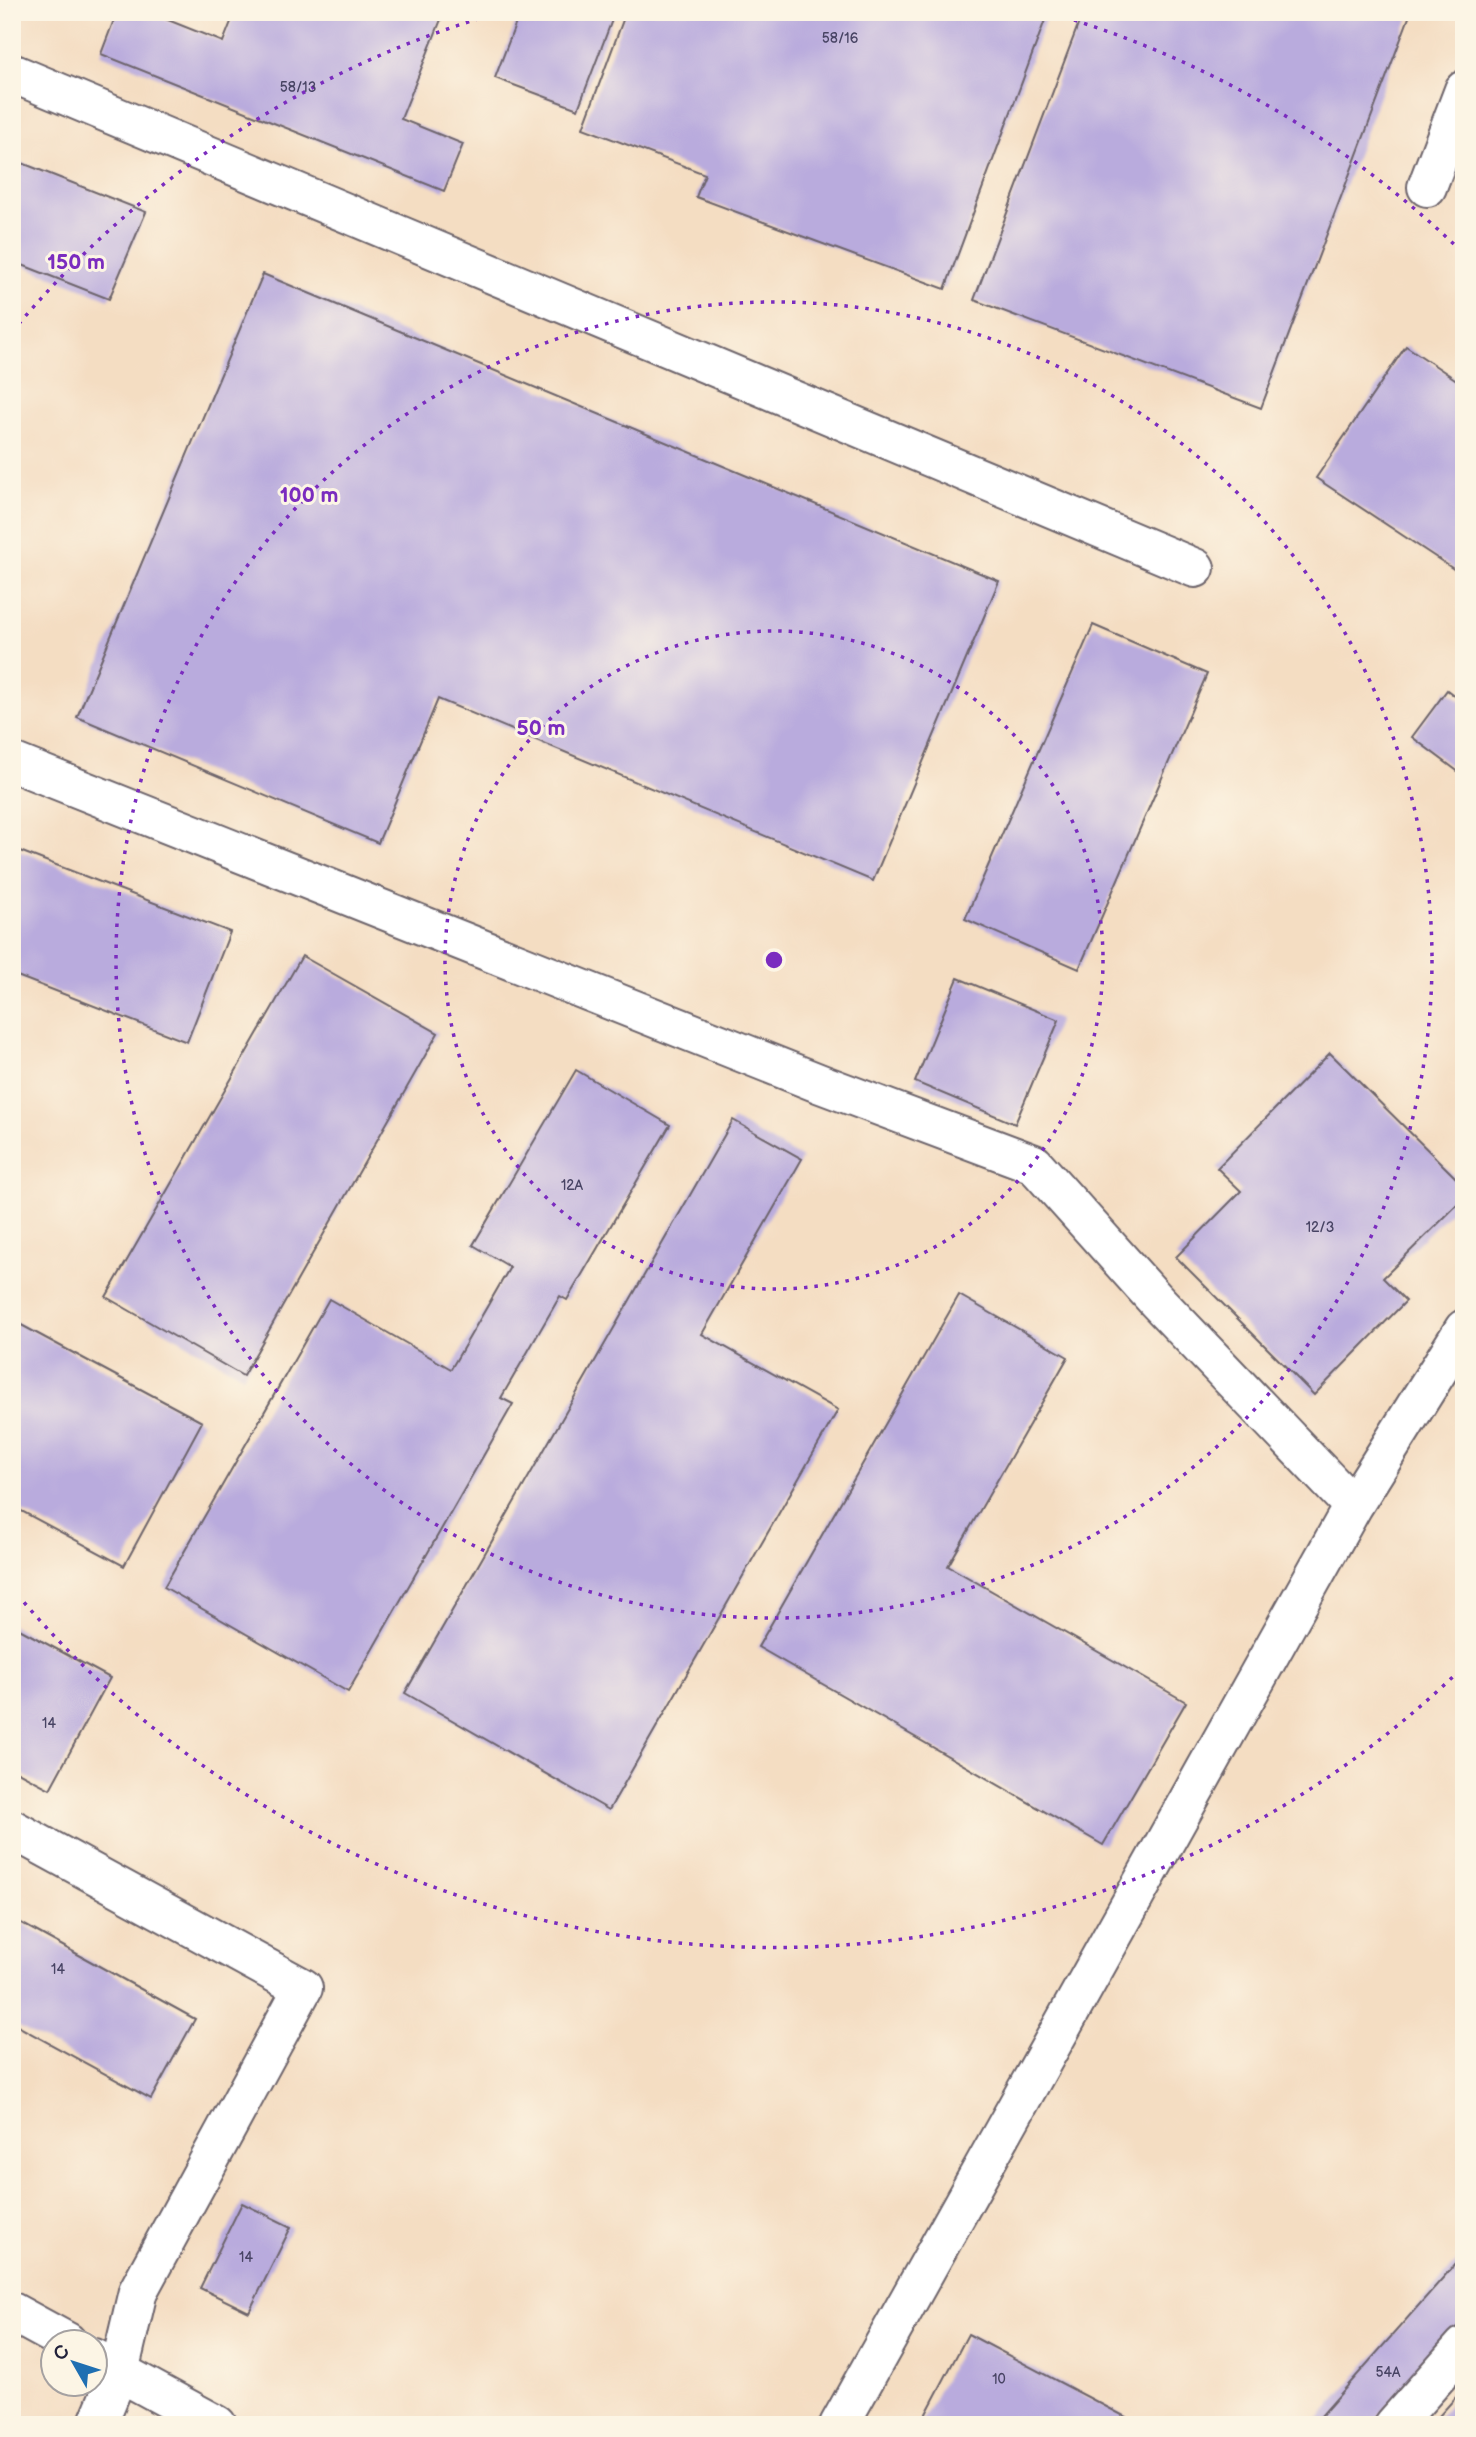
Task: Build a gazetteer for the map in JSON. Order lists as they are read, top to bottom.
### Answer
{
  "house_numbers": [
    "58/16",
    "58/13",
    "12А",
    "12/3",
    "14",
    "14",
    "14",
    "54А",
    "10"
  ],
  "north": "top left",
  "rings": ["150 m", "100 m", "50 m"]
}
